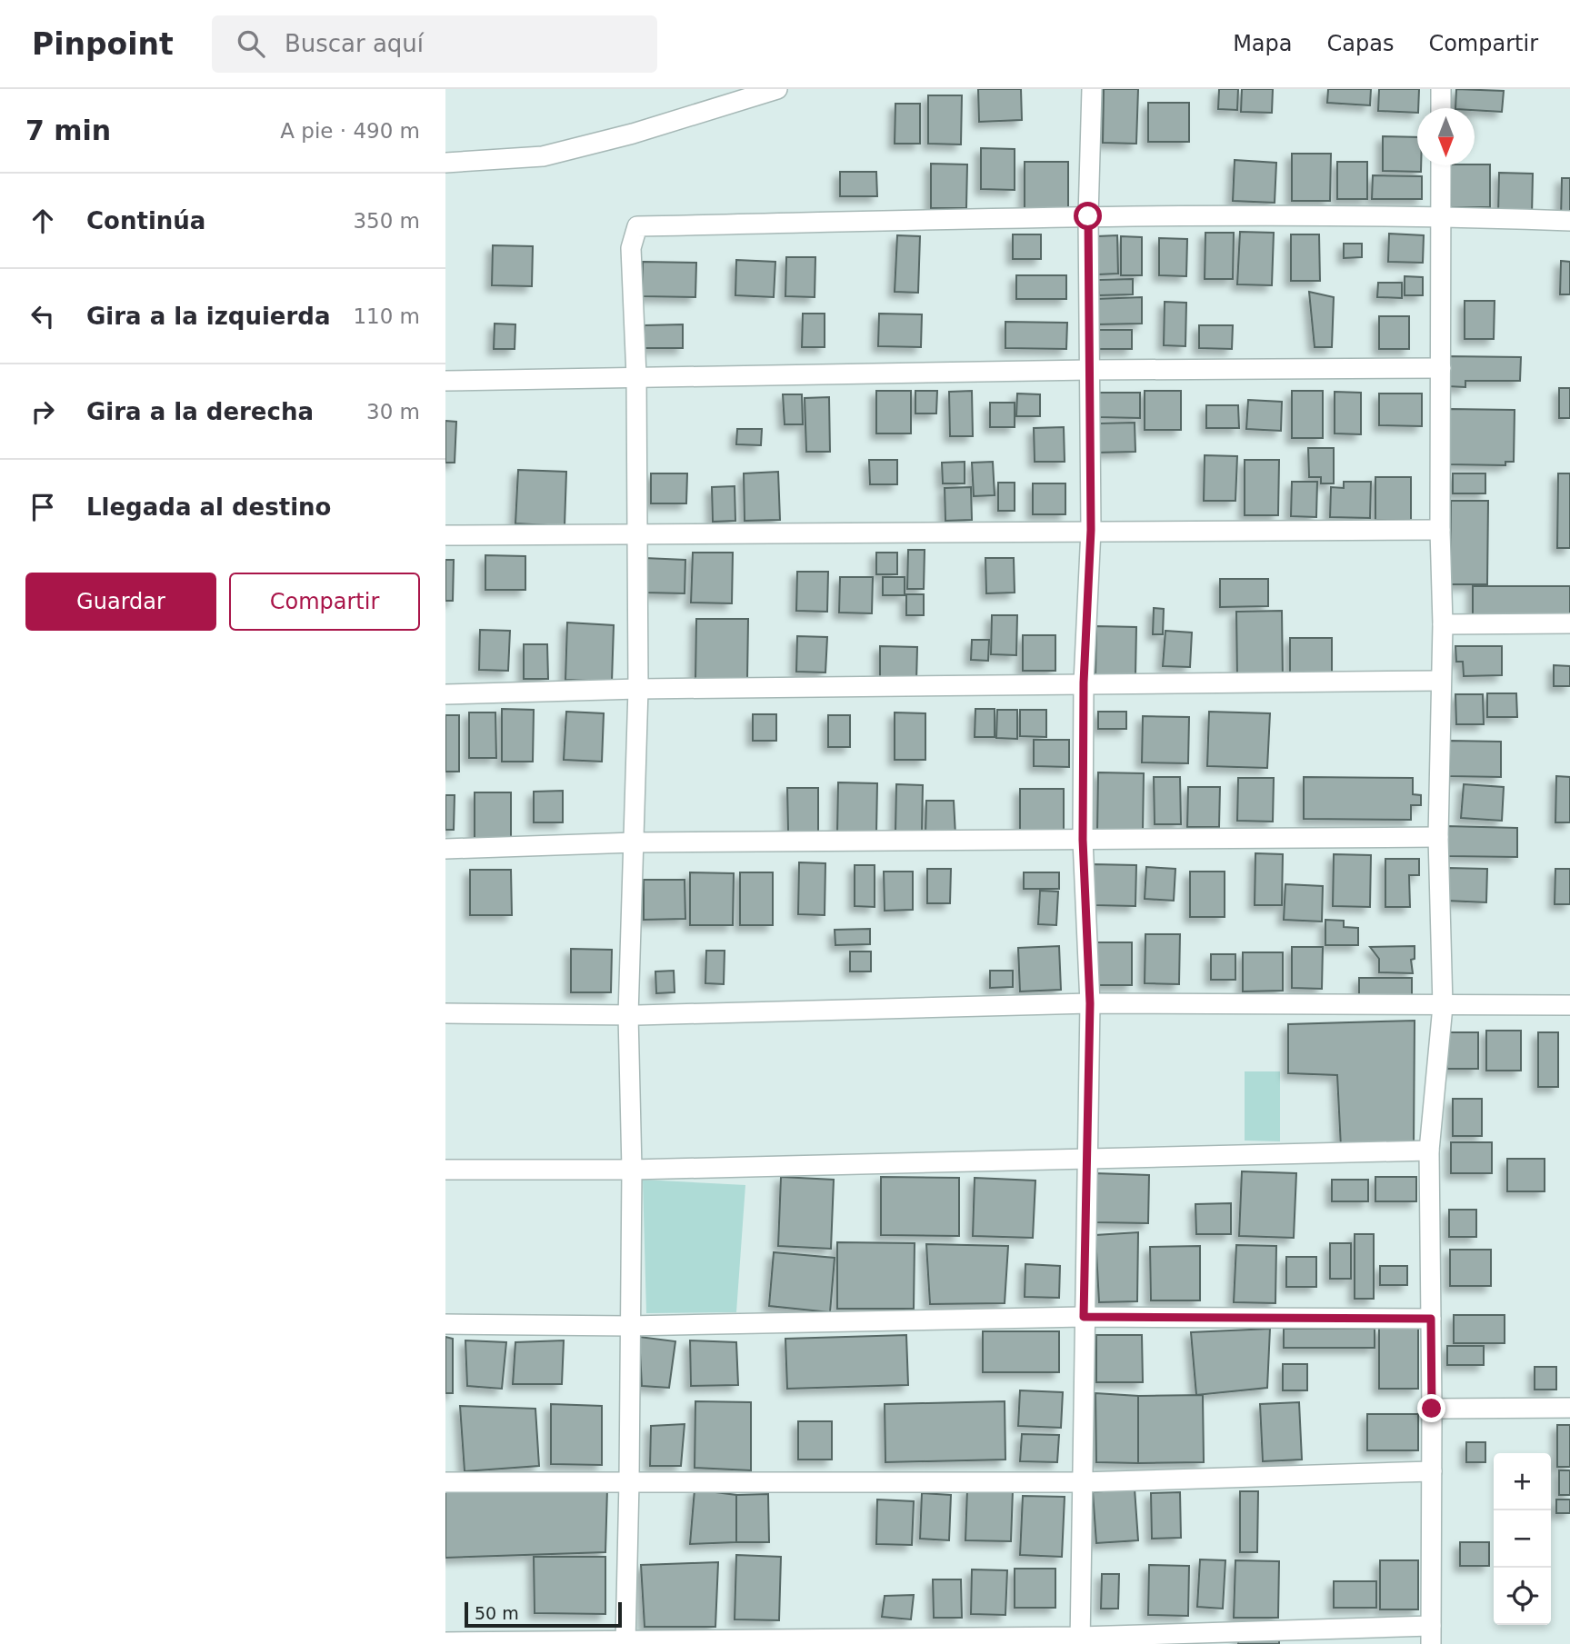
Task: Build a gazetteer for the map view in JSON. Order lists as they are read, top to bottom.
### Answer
{
  "scale_bar": "50 m",
  "north": "bottom",
  "page": {
    "header": "Pinpoint",
    "search": "Buscar aquí",
    "nav": ["Mapa", "Capas", "Compartir"],
    "heading": ["7 min", "A pie · 490 m"],
    "list": [
      ["Continúa", "350 m"],
      ["Gira a la izquierda", "110 m"],
      ["Gira a la derecha", "30 m"],
      "Llegada al destino"
    ],
    "buttons": ["Guardar", "Compartir"],
    "map_buttons": ["+", "−"],
    "scale": "50 m"
  }
}
